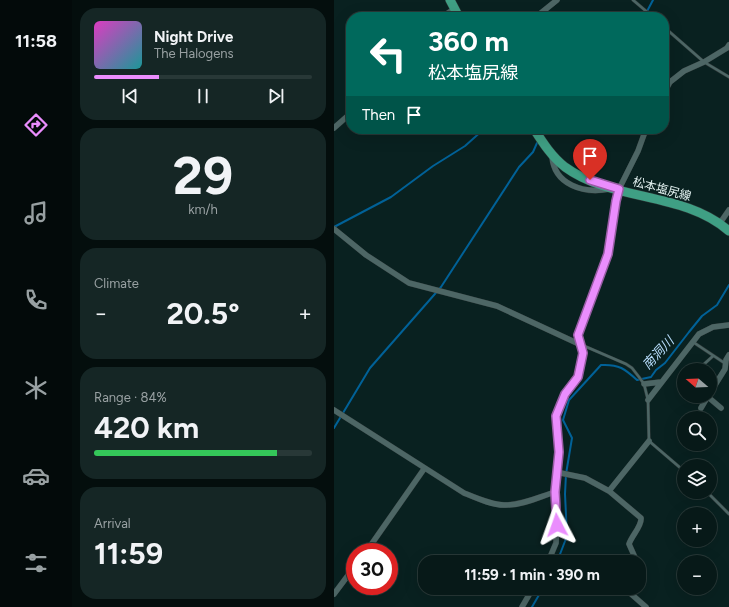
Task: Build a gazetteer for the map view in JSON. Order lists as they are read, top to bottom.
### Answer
{
  "streets": {
    "main road": ["松本塩尻線"]
  },
  "water": ["南洞川"],
  "north": "left",
  "page": {
    "tabs": "11:58",
    "turn": ["360 m", "松本塩尻線"],
    "song": ["Night Drive", "The Halogens"],
    "then": "Then",
    "tile": [
      ["29", "km/h"],
      "Climate",
      ["Range · 84%", "420 km"],
      ["Arrival", "11:59"]
    ],
    "heat": ["−", "20.5°", "+"],
    "map_buttons": ["+", "−"],
    "limit": "30",
    "trip": "11:59 · 1 min · 390 m"
  }
}
